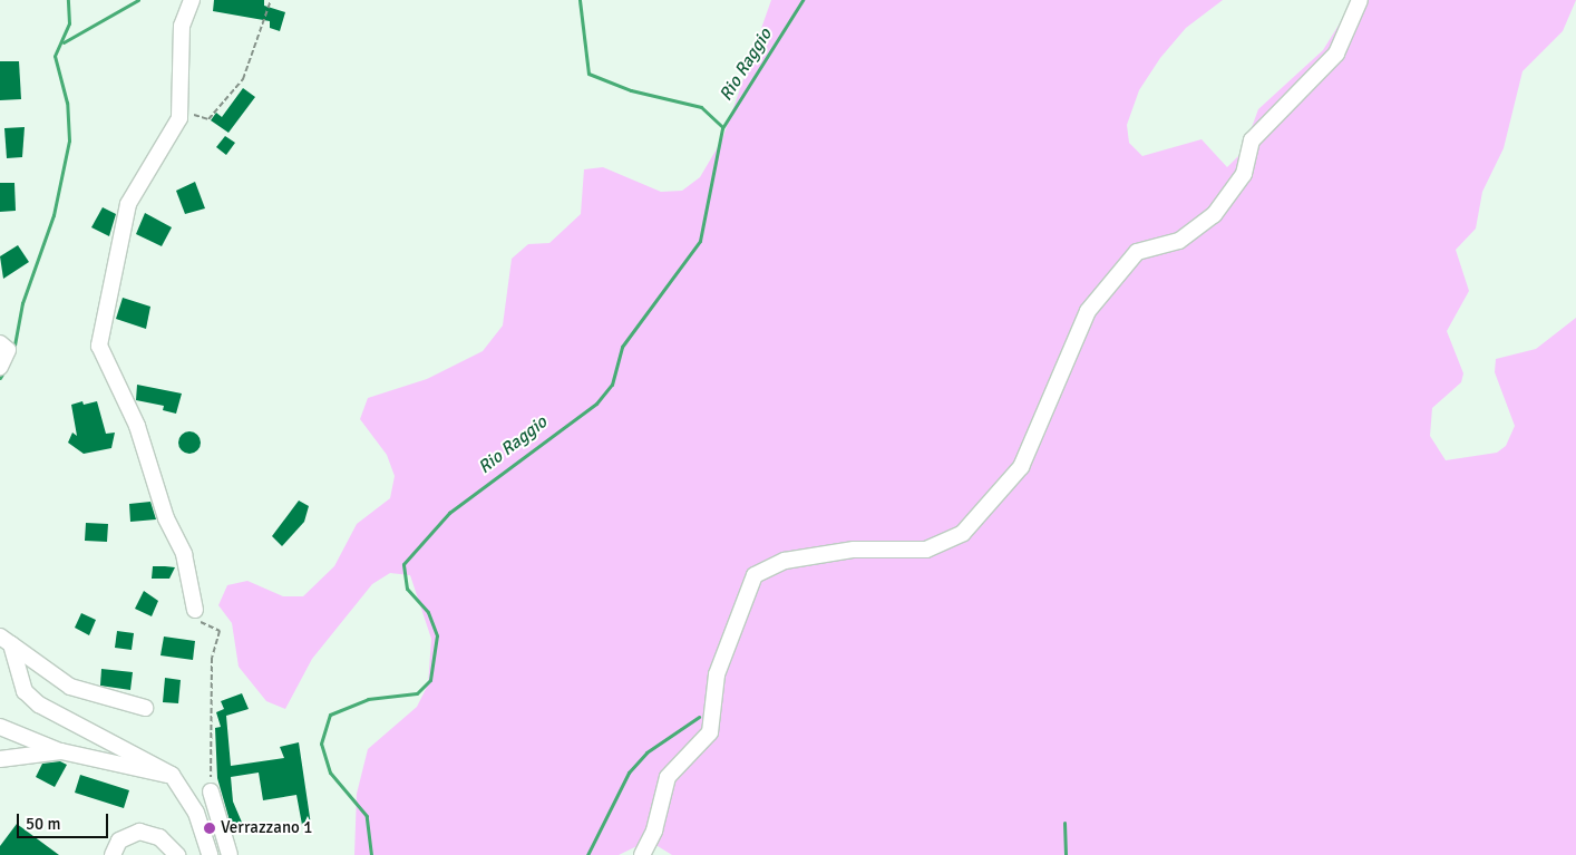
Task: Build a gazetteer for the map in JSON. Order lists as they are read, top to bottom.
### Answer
{
  "water": ["Rio Raggio"],
  "places": ["Verrazzano 1"],
  "scale_bar": "50 m"
}
